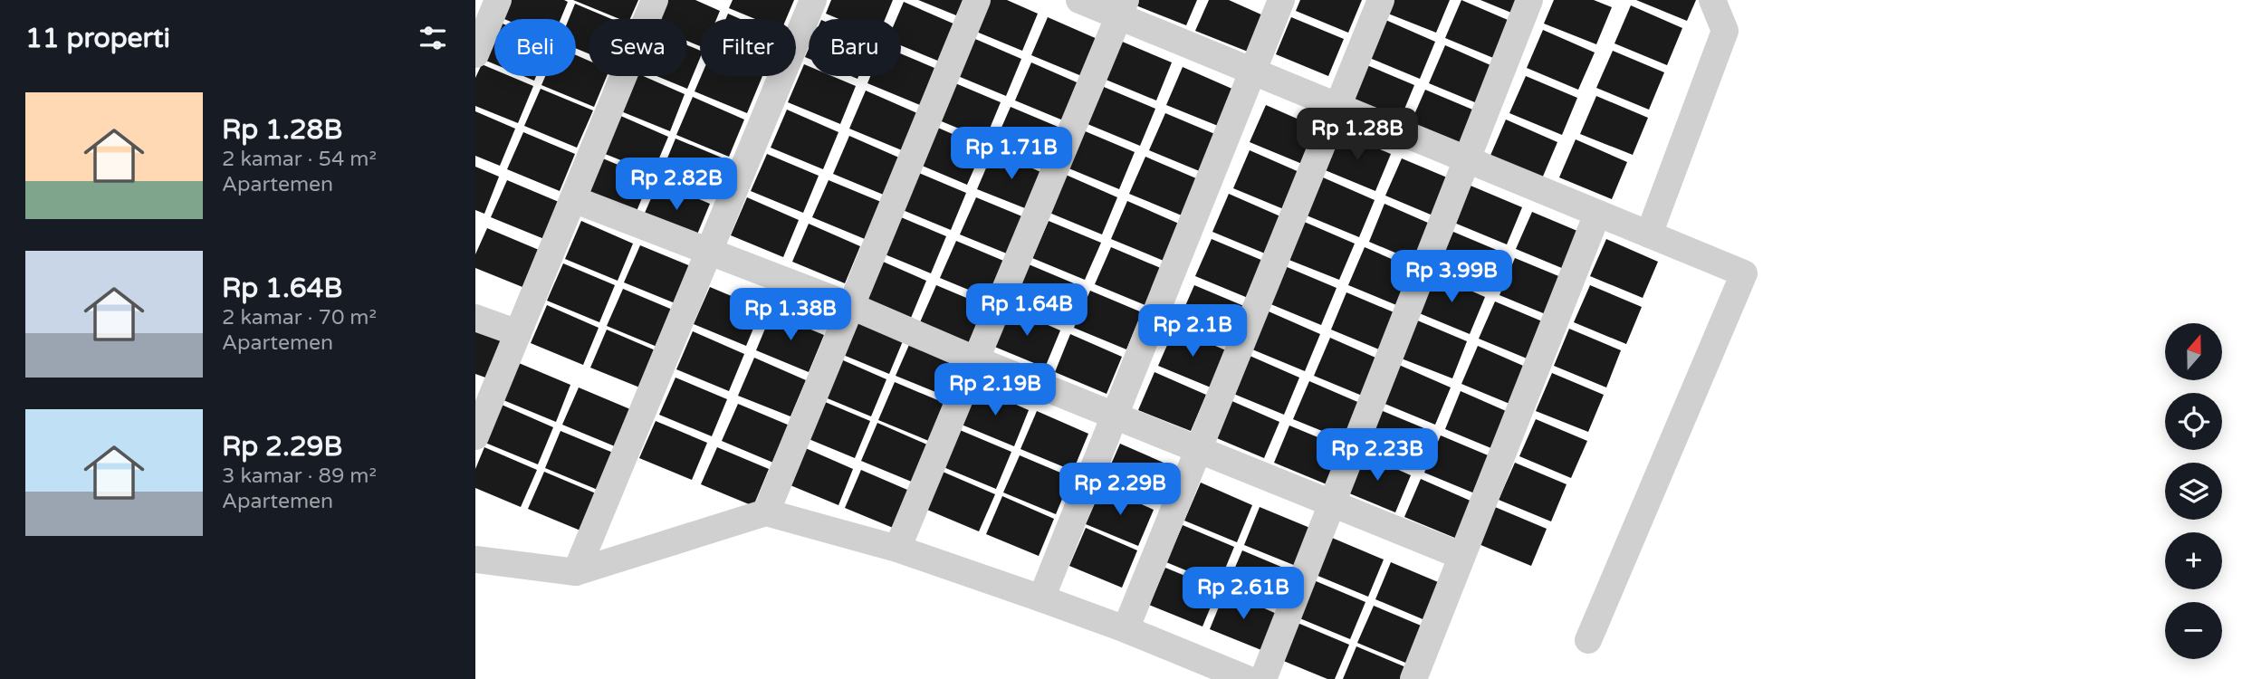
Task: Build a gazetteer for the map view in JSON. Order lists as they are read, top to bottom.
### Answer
{
  "north": "top",
  "page": {
    "heading": "11 properti",
    "chip": [
      "Beli",
      "Sewa",
      "Filter",
      "Baru"
    ],
    "list": [
      {
        "name": "Rp 1.28B",
        "note": "2 kamar · 54 m² · Apartemen"
      },
      {
        "name": "Rp 1.64B",
        "note": "2 kamar · 70 m² · Apartemen"
      },
      {
        "name": "Rp 2.29B",
        "note": "3 kamar · 89 m² · Apartemen"
      }
    ],
    "price": [
      "Rp 1.28B",
      "Rp 1.71B",
      "Rp 2.82B",
      "Rp 3.99B",
      "Rp 1.64B",
      "Rp 1.38B",
      "Rp 2.1B",
      "Rp 2.19B",
      "Rp 2.23B",
      "Rp 2.29B",
      "Rp 2.61B"
    ],
    "map_buttons": ["+", "−"]
  }
}
